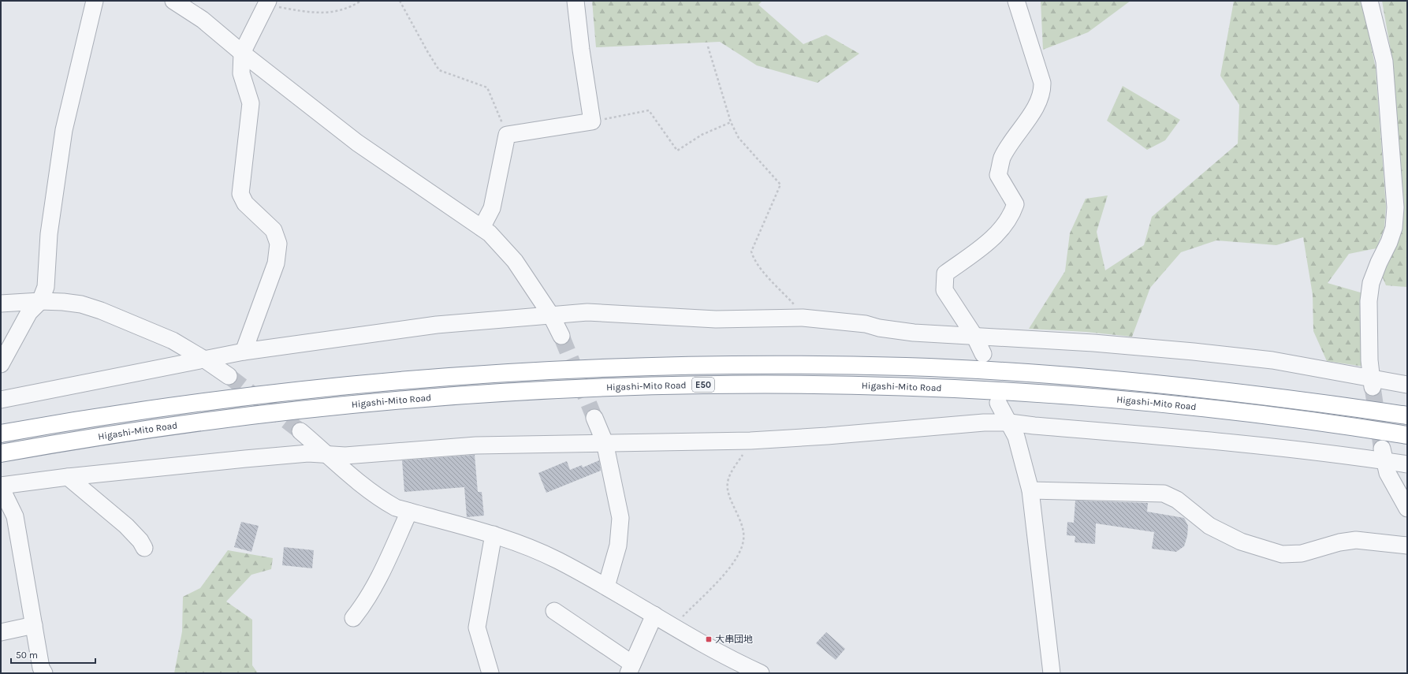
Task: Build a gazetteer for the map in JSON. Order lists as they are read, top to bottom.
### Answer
{
  "streets": {
    "highway": ["E50", "Higashi-Mito Road"]
  },
  "places": {
    "transit": ["大串団地"]
  },
  "scale_bar": "50 m"
}
